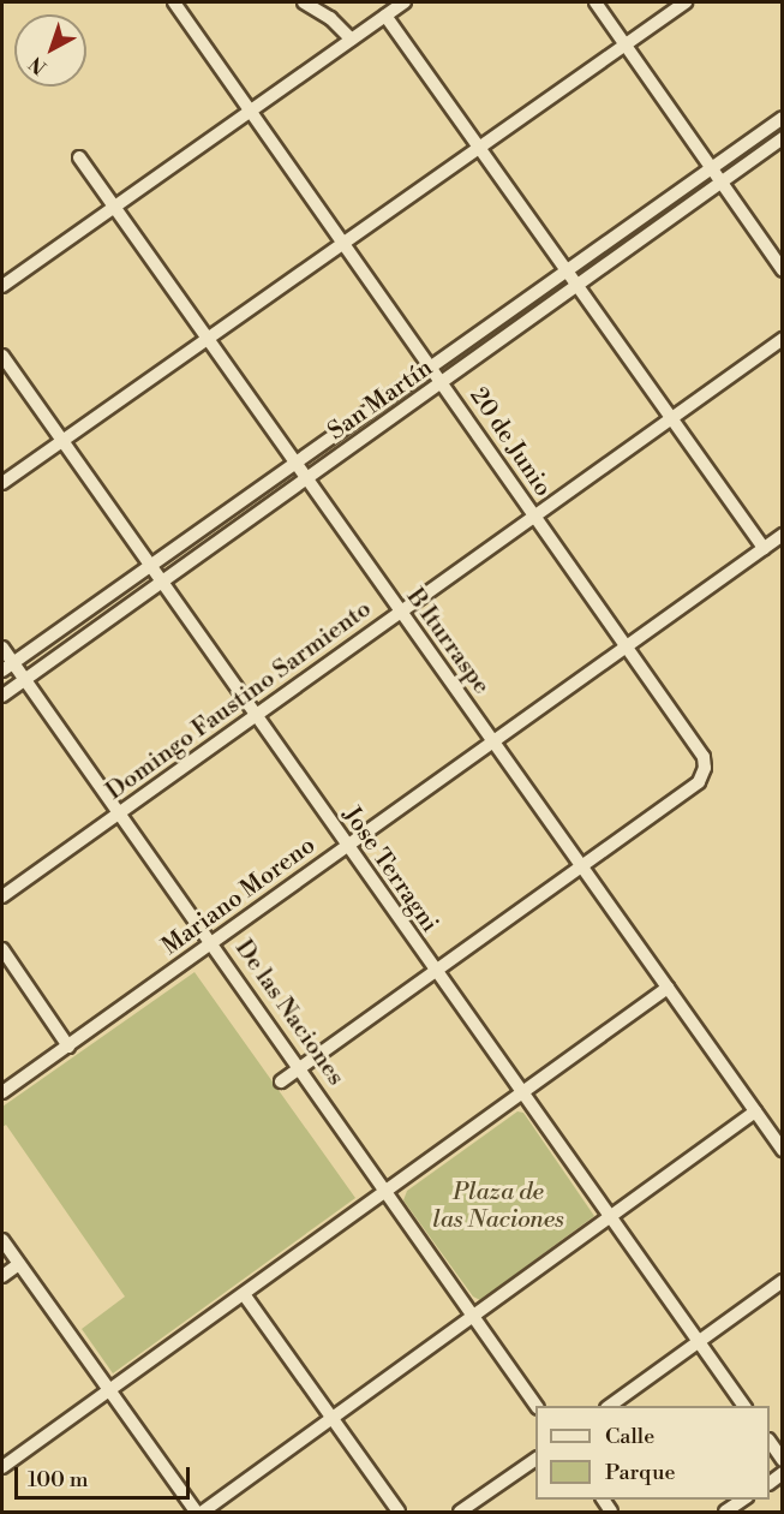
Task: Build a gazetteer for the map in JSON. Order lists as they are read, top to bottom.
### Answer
{
  "streets": {
    "street": [
      "San Martín",
      "20 de Junio",
      "B Iturraspe",
      "Domingo Faustino Sarmiento",
      "Jose Terragni",
      "Mariano Moreno",
      "De las Naciones"
    ]
  },
  "crossings": [
    ["San Martín", "20 de Junio"],
    ["San Martín", "B Iturraspe"],
    ["San Martín", "Jose Terragni"],
    ["San Martín", "De las Naciones"],
    ["20 de Junio", "B Iturraspe"],
    ["20 de Junio", "Domingo Faustino Sarmiento"],
    ["20 de Junio", "Mariano Moreno"],
    ["B Iturraspe", "Domingo Faustino Sarmiento"],
    ["B Iturraspe", "Mariano Moreno"],
    ["Domingo Faustino Sarmiento", "Jose Terragni"],
    ["Domingo Faustino Sarmiento", "De las Naciones"],
    ["Jose Terragni", "Mariano Moreno"],
    ["Mariano Moreno", "De las Naciones"]
  ],
  "parks": ["Plaza de las Naciones"],
  "legend": ["Calle", "Parque"],
  "scale_bar": "100 m",
  "north": "bottom left"
}
